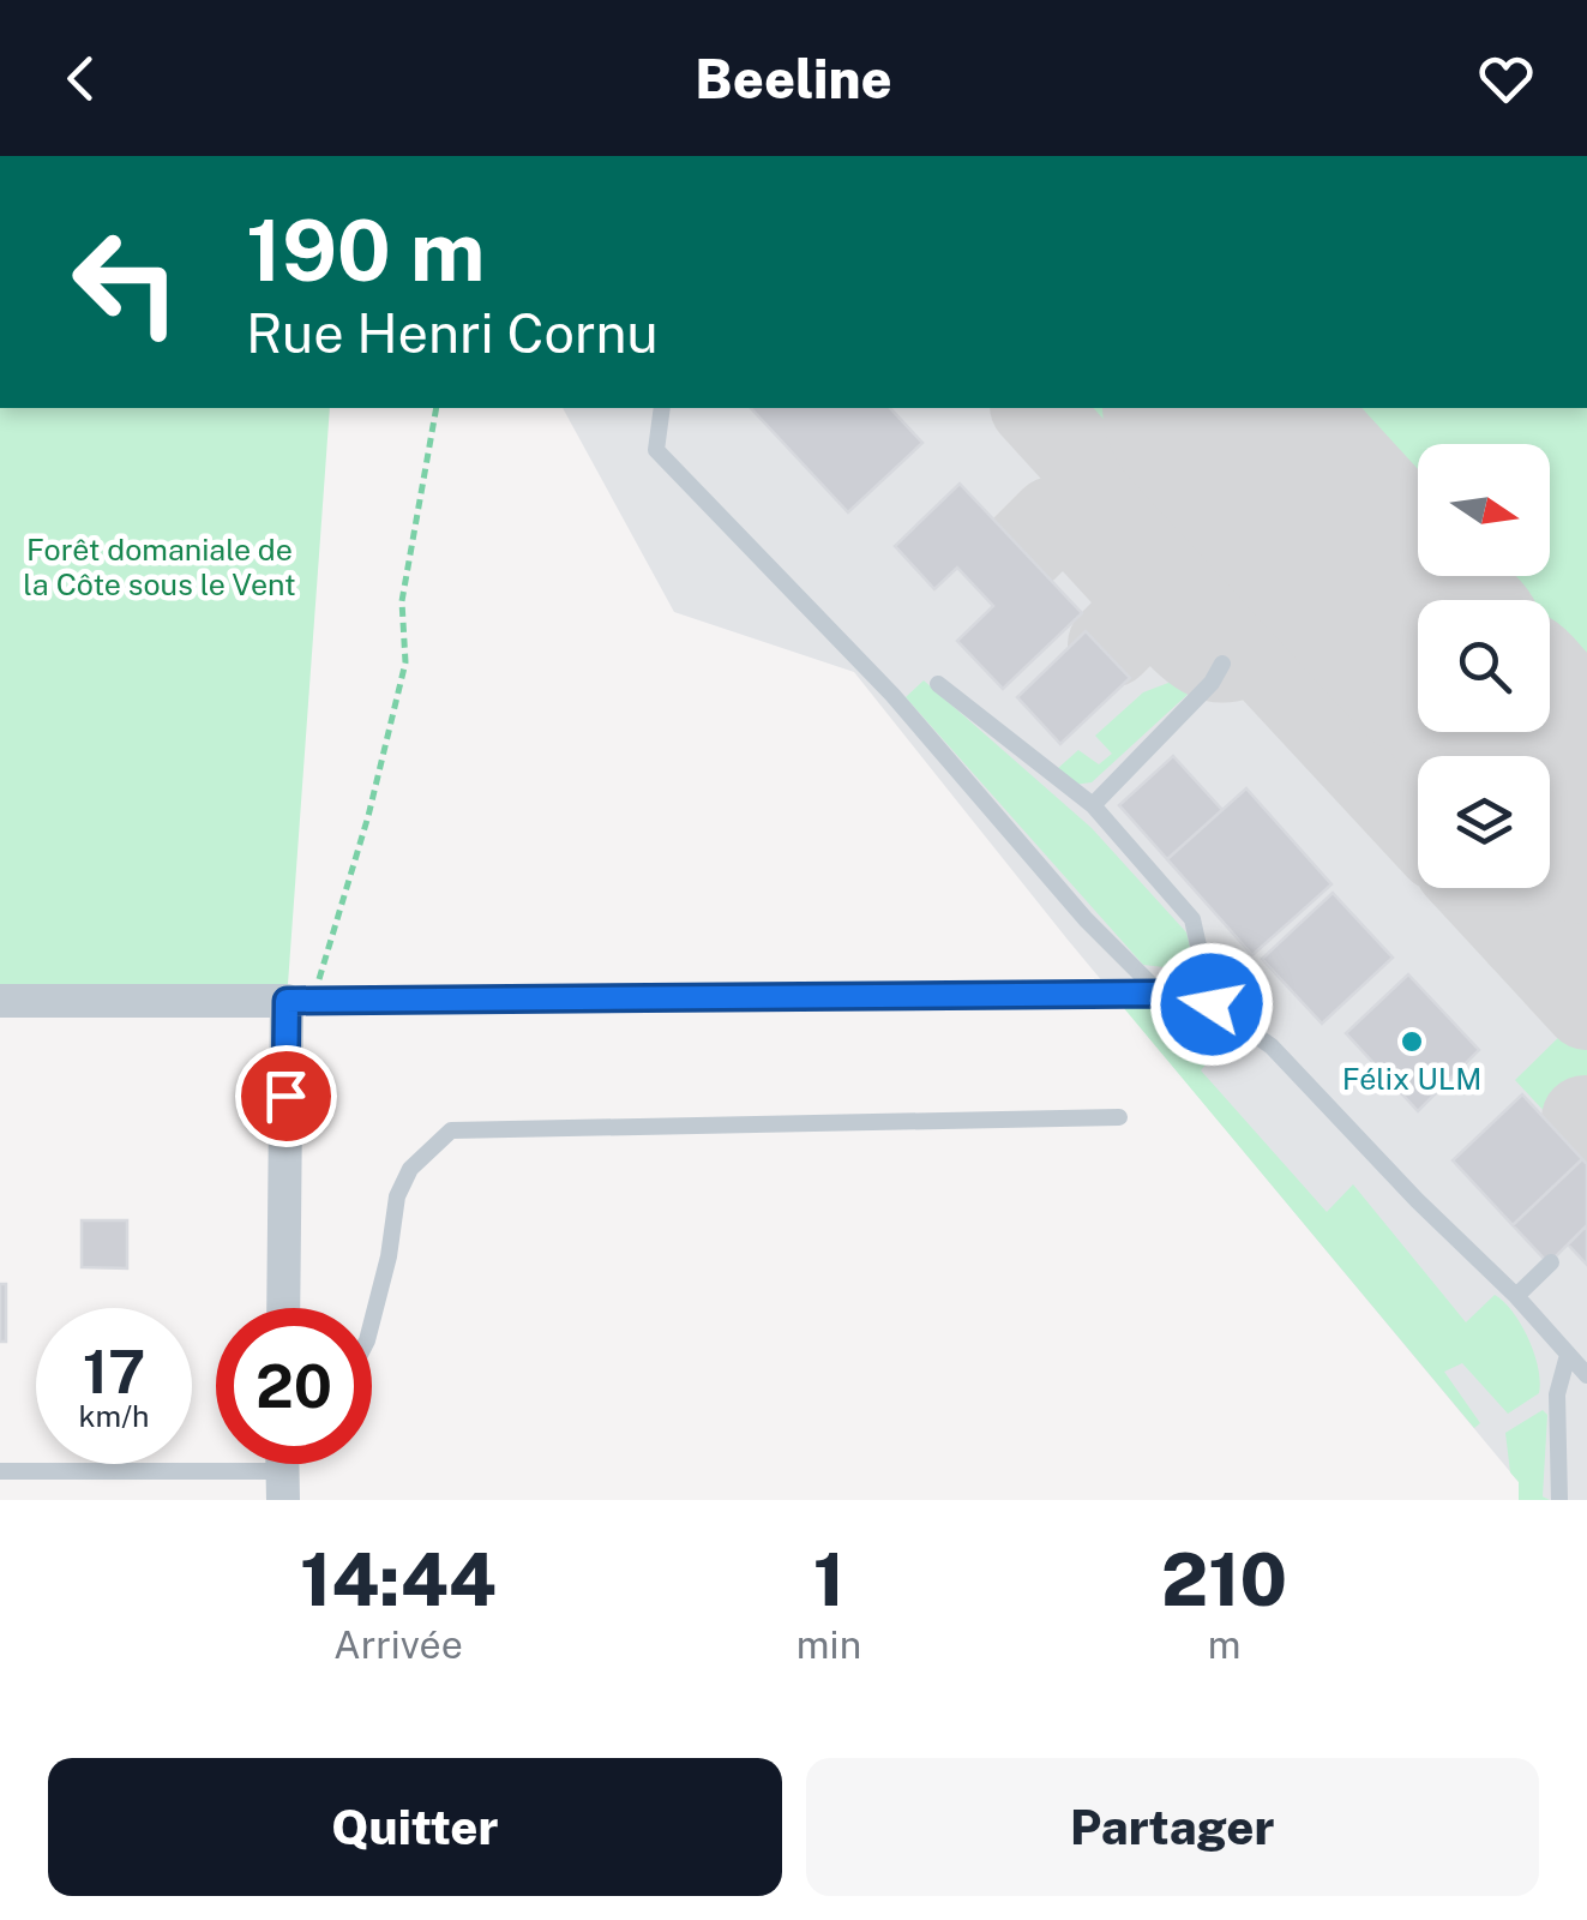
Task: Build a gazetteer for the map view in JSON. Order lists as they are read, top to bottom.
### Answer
{
  "parks": ["Forêt domaniale de la Côte sous le Vent"],
  "places": ["Félix ULM"],
  "north": "right",
  "page": {
    "header": "Beeline",
    "turn": ["190 m", "Rue Henri Cornu"],
    "speed": "17 km/h",
    "limit": "20",
    "eta": [
      "14:44",
      "Arrivée",
      "1",
      "min",
      "210",
      "m"
    ],
    "buttons": ["Quitter", "Partager"]
  }
}
